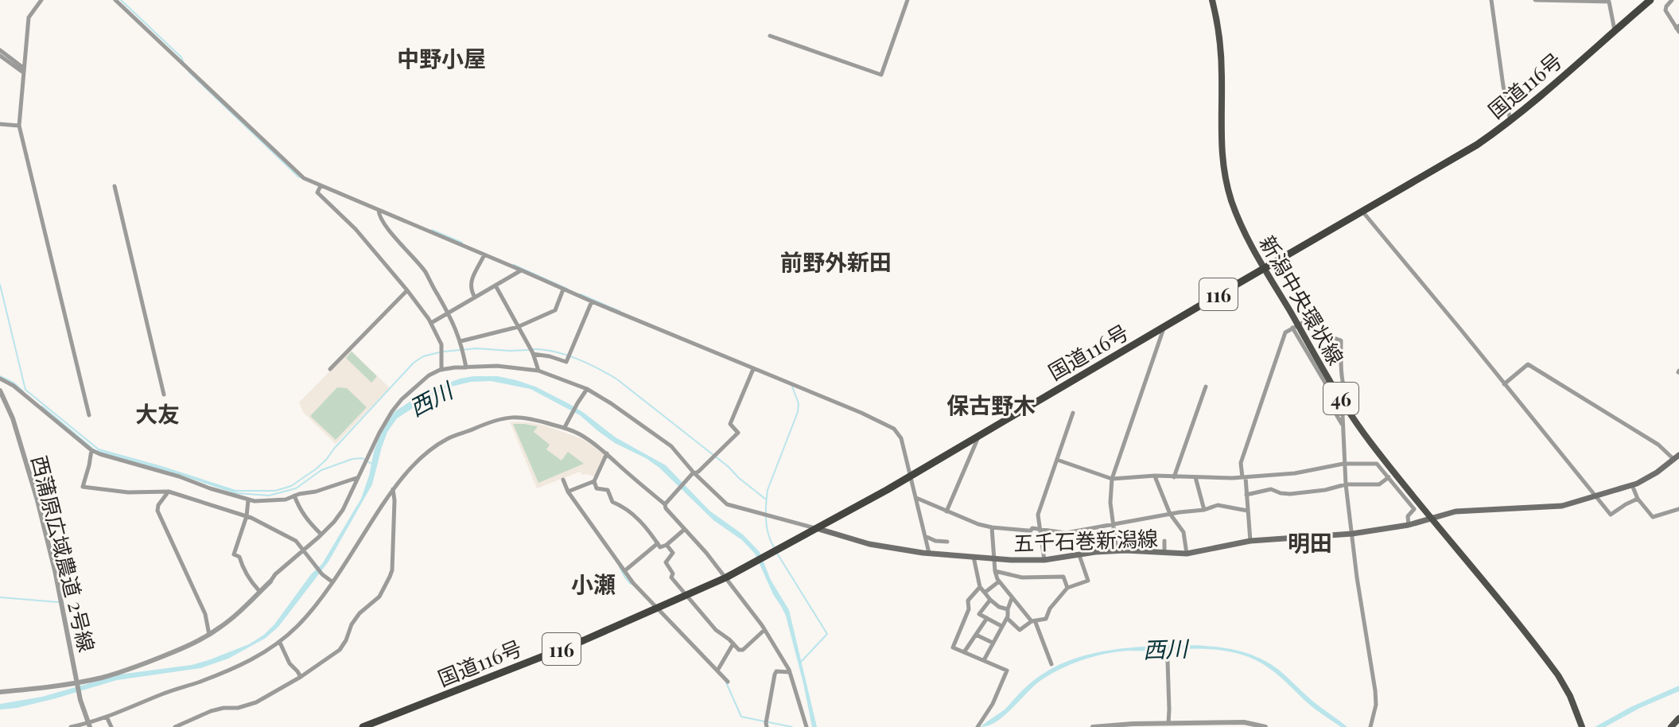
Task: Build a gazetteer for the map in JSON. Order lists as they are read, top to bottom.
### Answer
{
  "streets": {
    "highway": ["国道116号", "116"],
    "main road": ["新潟中央環状線", "46", "五千石巻新潟線"],
    "street": ["西蒲原広域農道 2号線"]
  },
  "crossings": [
    ["国道116号", "新潟中央環状線"],
    ["国道116号", "五千石巻新潟線"],
    ["新潟中央環状線", "五千石巻新潟線"]
  ],
  "districts": [
    "中野小屋",
    "前野外新田",
    "保古野木",
    "大友",
    "明田",
    "小瀬"
  ],
  "water": ["西川"]
}
